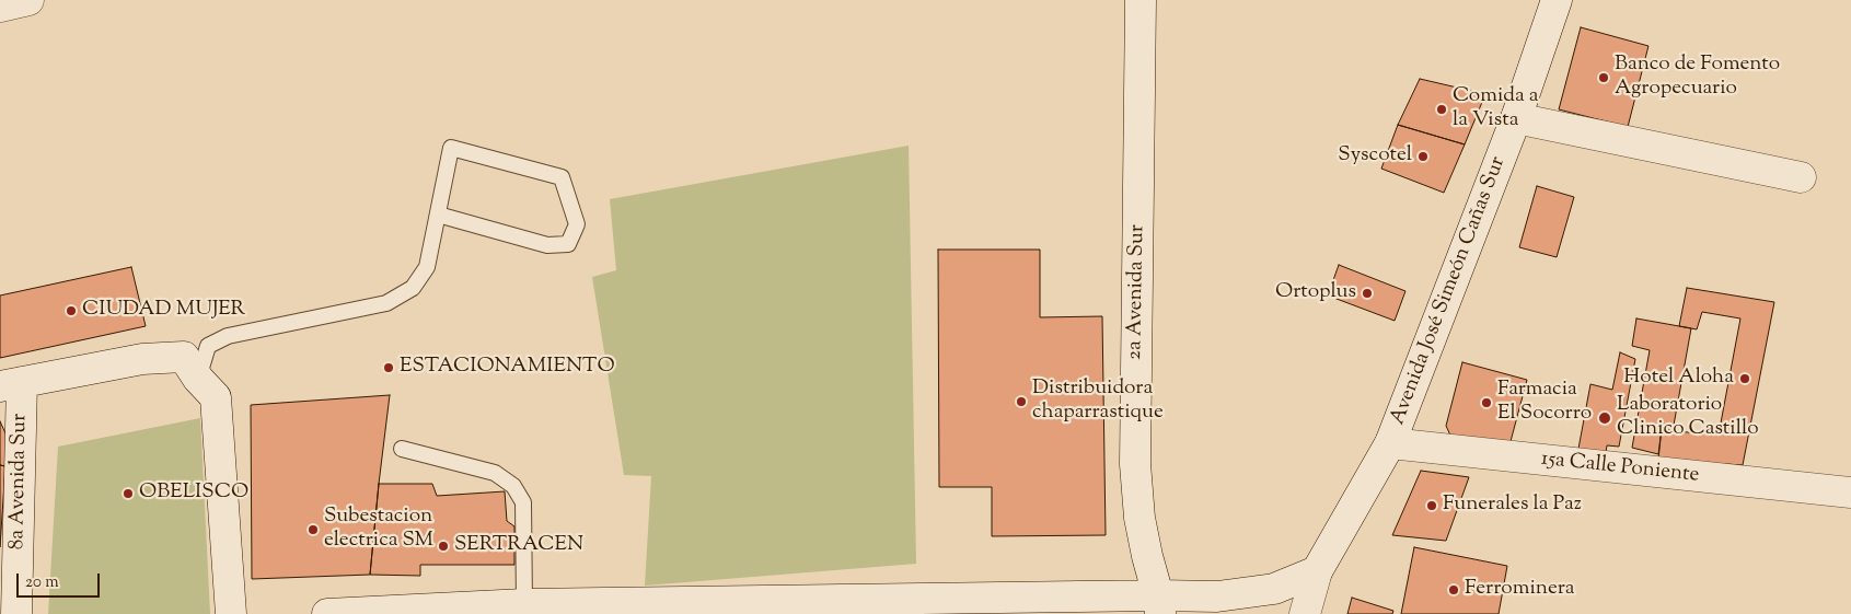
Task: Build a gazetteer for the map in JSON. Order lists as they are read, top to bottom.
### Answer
{
  "streets": {
    "street": [
      "Avenida José Simeón Cañas Sur",
      "2a Avenida Sur",
      "15a Calle Poniente",
      "8a Avenida Sur"
    ]
  },
  "crossings": [
    ["Avenida José Simeón Cañas Sur", "15a Calle Poniente"]
  ],
  "places": [
    "Banco de Fomento Agropecuario",
    "Comida a la Vista",
    "Syscotel",
    "Ortoplus",
    "CIUDAD MUJER",
    "ESTACIONAMIENTO",
    "Hotel Aloha",
    "Distribuidora chaparrastique",
    "Farmacia El Socorro",
    "Laboratorio Clinico Castillo",
    "OBELISCO",
    "Funerales la Paz",
    "Subestacion electrica SM",
    "SERTRACEN",
    "Ferrominera"
  ],
  "scale_bar": "20 m"
}
